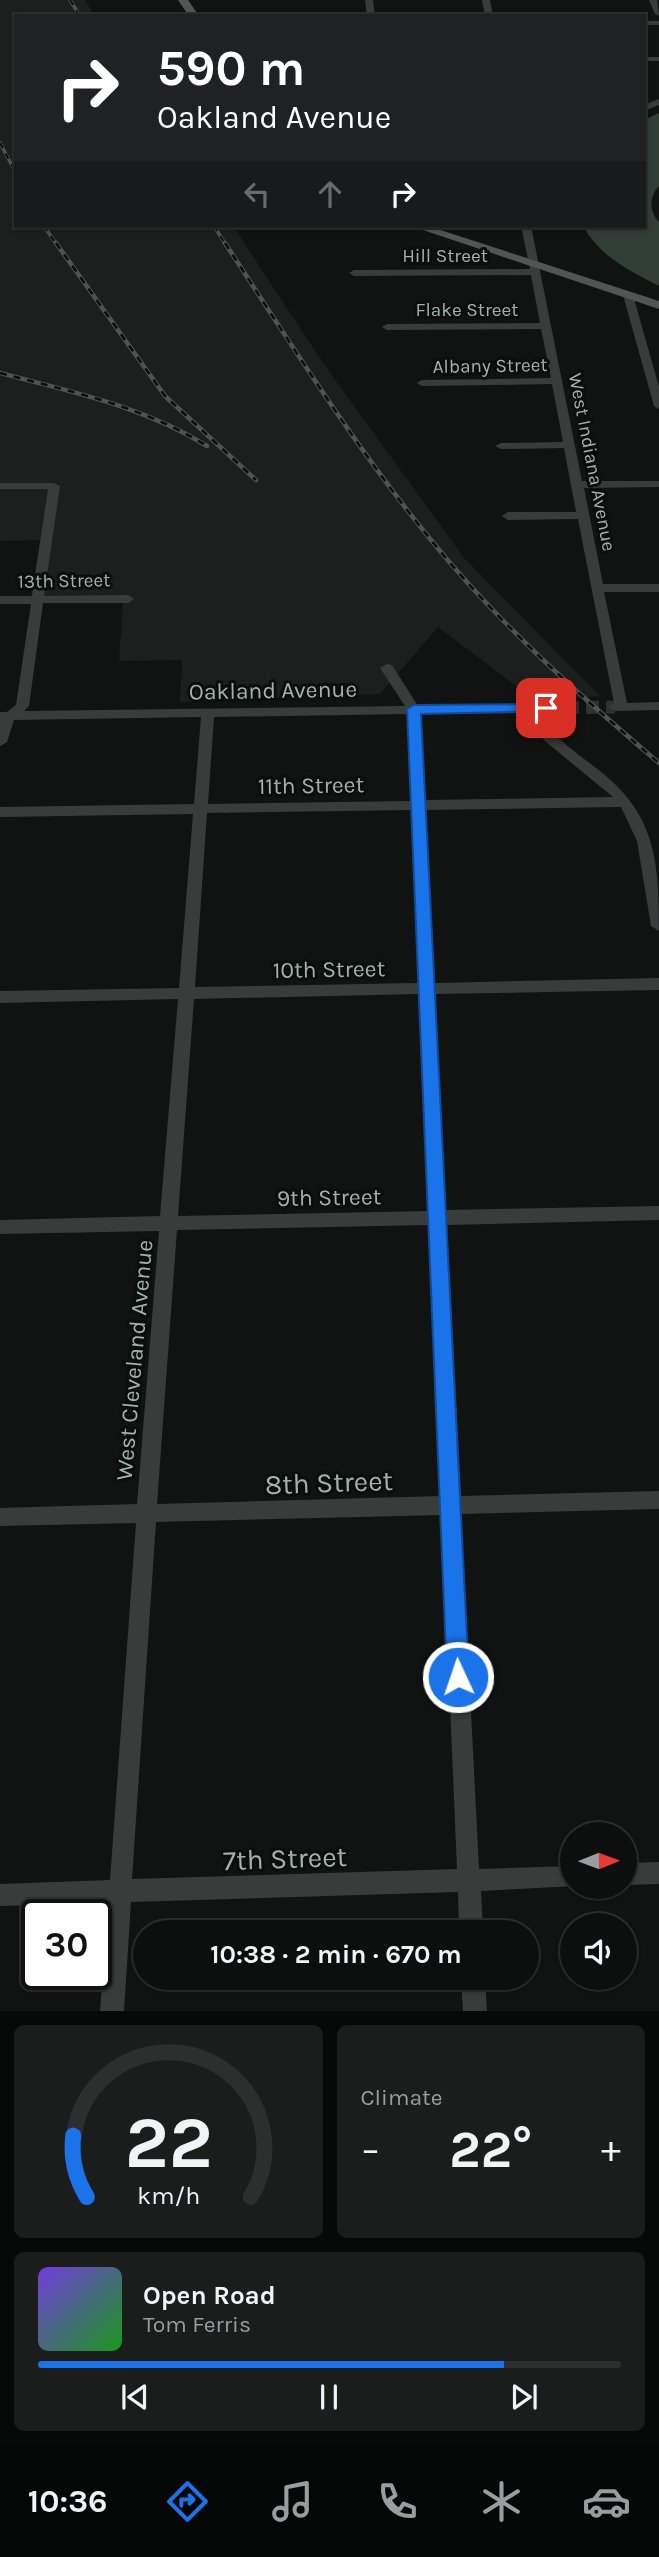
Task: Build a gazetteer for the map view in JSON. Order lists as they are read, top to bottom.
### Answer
{
  "streets": {
    "street": [
      "Hill Street",
      "Flake Street",
      "Albany Street",
      "West Indiana Avenue",
      "13th Street",
      "Oakland Avenue",
      "11th Street",
      "10th Street",
      "9th Street",
      "West Cleveland Avenue",
      "8th Street",
      "7th Street"
    ]
  },
  "crossings": [
    ["Hill Street", "West Indiana Avenue"],
    ["Flake Street", "West Indiana Avenue"],
    ["Albany Street", "West Indiana Avenue"],
    ["Oakland Avenue", "West Cleveland Avenue"],
    ["11th Street", "West Cleveland Avenue"],
    ["10th Street", "West Cleveland Avenue"],
    ["9th Street", "West Cleveland Avenue"],
    ["West Cleveland Avenue", "8th Street"],
    ["West Cleveland Avenue", "7th Street"]
  ],
  "north": "right",
  "page": {
    "turn": ["590 m", "Oakland Avenue"],
    "limit": "30",
    "trip": "10:38 · 2 min · 670 m",
    "tile": "Climate",
    "heat": ["−", "22°", "+"],
    "song": ["Open Road", "Tom Ferris"],
    "tabs": "10:36",
    "gauge": ["22", "km/h"]
  }
}
